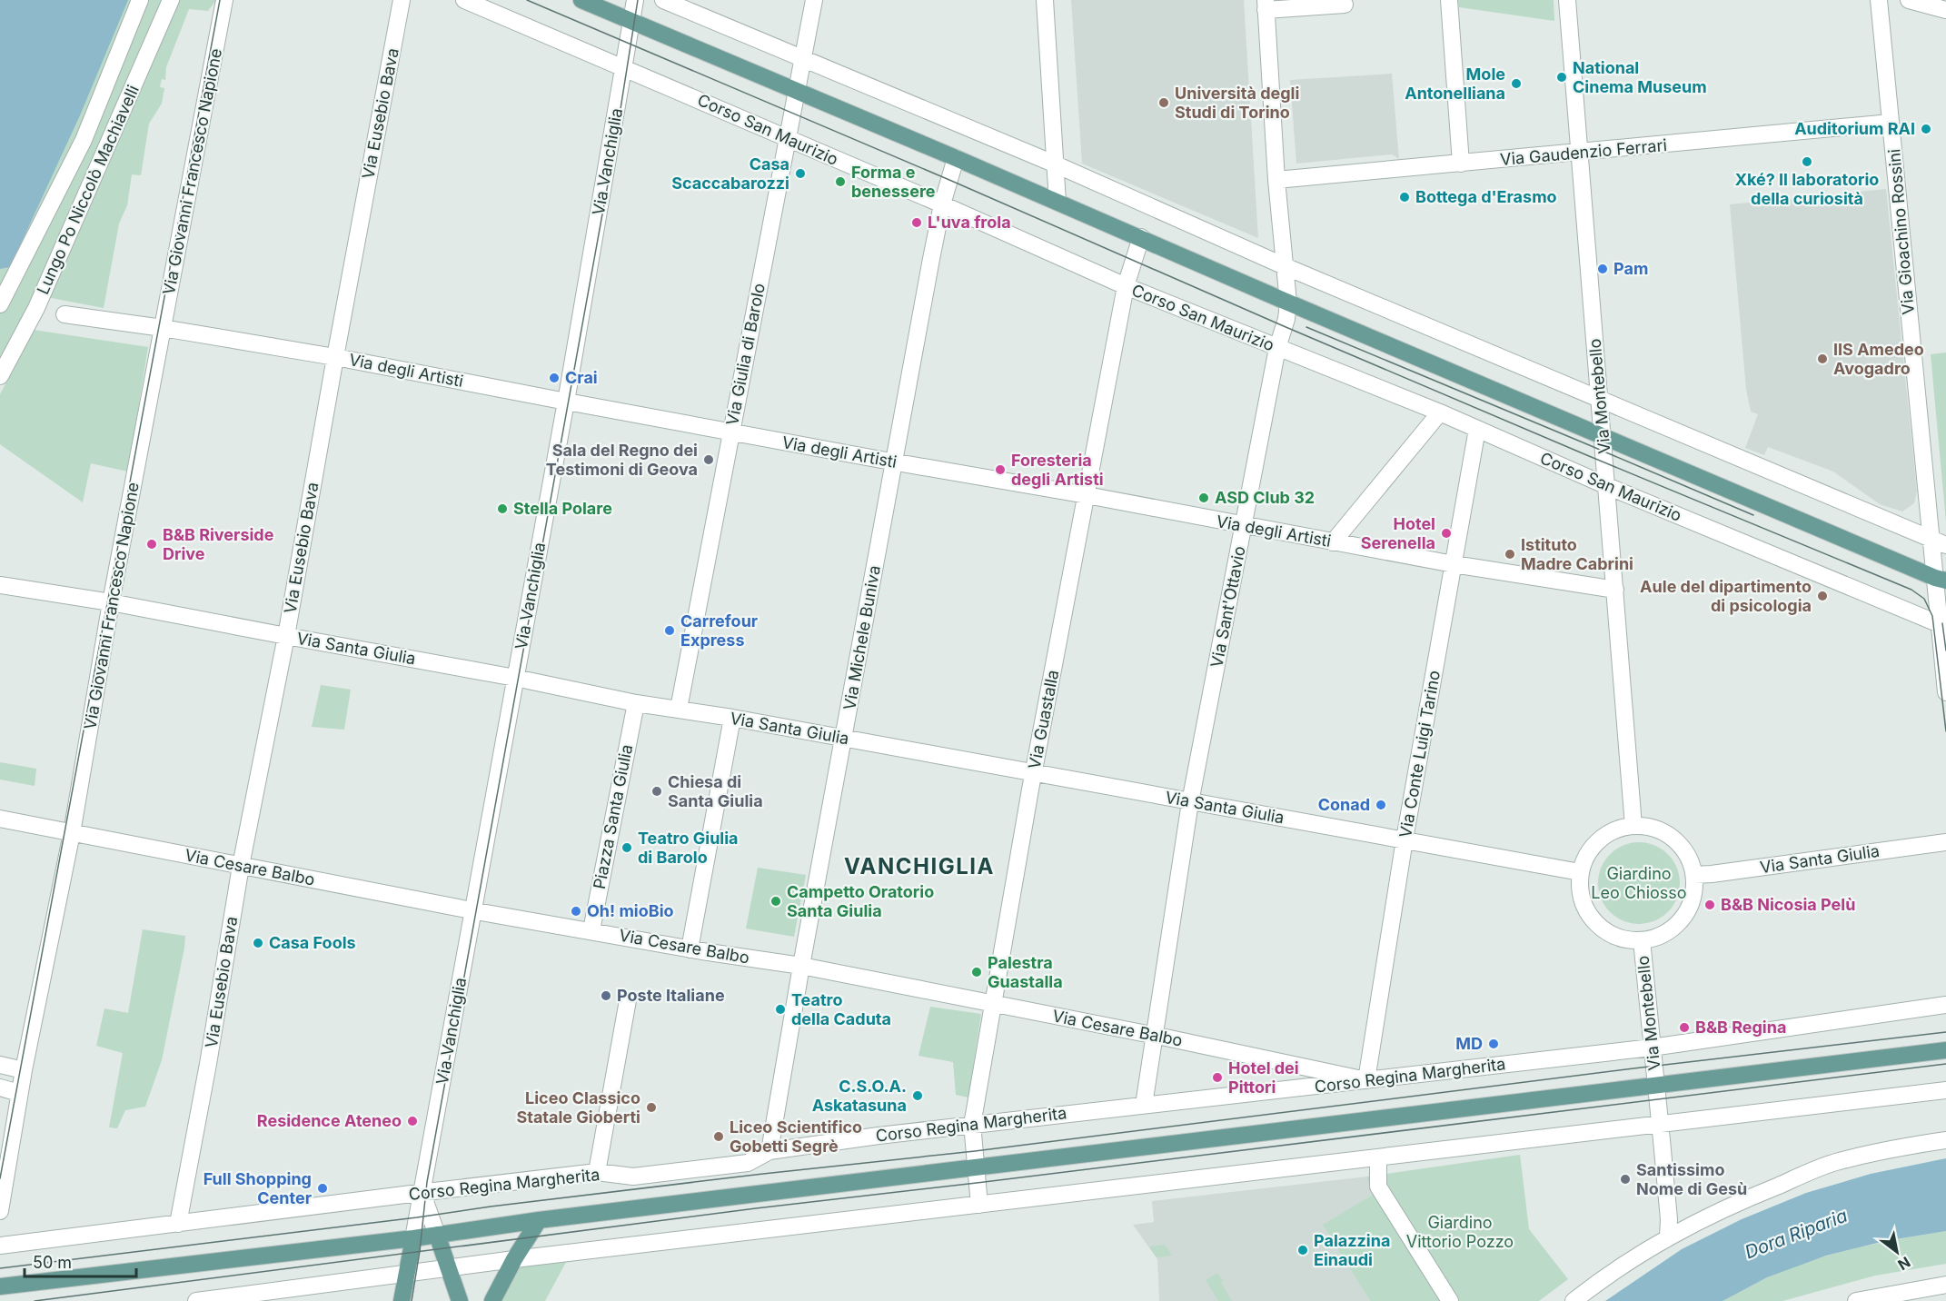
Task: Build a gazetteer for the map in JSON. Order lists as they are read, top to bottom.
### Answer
{
  "streets": {
    "street": [
      "Via Eusebio Bava",
      "Corso San Maurizio",
      "Via Gaudenzio Ferrari",
      "Via Vanchiglia",
      "Via Giovanni Francesco Napione",
      "Lungo Po Niccolò Machiavelli",
      "Via Gioachino Rossini",
      "Via Giulia di Barolo",
      "Via degli Artisti",
      "Via Montebello",
      "Via Sant'Ottavio",
      "Via Michele Buniva",
      "Via Santa Giulia",
      "Via Guastalla",
      "Via Conte Luigi Tarino",
      "Piazza Santa Giulia",
      "Via Cesare Balbo",
      "Corso Regina Margherita"
    ]
  },
  "crossings": [
    ["Via Eusebio Bava", "Via degli Artisti"],
    ["Via Eusebio Bava", "Via Santa Giulia"],
    ["Via Eusebio Bava", "Via Cesare Balbo"],
    ["Via Eusebio Bava", "Corso Regina Margherita"],
    ["Corso San Maurizio", "Via Vanchiglia"],
    ["Corso San Maurizio", "Via Gioachino Rossini"],
    ["Corso San Maurizio", "Via Giulia di Barolo"],
    ["Corso San Maurizio", "Via Montebello"],
    ["Corso San Maurizio", "Via Sant'Ottavio"],
    ["Corso San Maurizio", "Via Michele Buniva"],
    ["Corso San Maurizio", "Via Guastalla"],
    ["Corso San Maurizio", "Via Conte Luigi Tarino"],
    ["Via Gaudenzio Ferrari", "Via Gioachino Rossini"],
    ["Via Gaudenzio Ferrari", "Via Montebello"],
    ["Via Gaudenzio Ferrari", "Via Sant'Ottavio"],
    ["Via Vanchiglia", "Via degli Artisti"],
    ["Via Vanchiglia", "Via Santa Giulia"],
    ["Via Vanchiglia", "Via Cesare Balbo"],
    ["Via Vanchiglia", "Corso Regina Margherita"],
    ["Via Giovanni Francesco Napione", "Via degli Artisti"],
    ["Via Giovanni Francesco Napione", "Via Santa Giulia"],
    ["Via Giovanni Francesco Napione", "Via Cesare Balbo"],
    ["Via Giulia di Barolo", "Via degli Artisti"],
    ["Via Giulia di Barolo", "Via Santa Giulia"],
    ["Via degli Artisti", "Via Montebello"],
    ["Via degli Artisti", "Via Sant'Ottavio"],
    ["Via degli Artisti", "Via Michele Buniva"],
    ["Via degli Artisti", "Via Guastalla"],
    ["Via degli Artisti", "Via Conte Luigi Tarino"],
    ["Via Montebello", "Via Santa Giulia"],
    ["Via Montebello", "Corso Regina Margherita"],
    ["Via Sant'Ottavio", "Via Santa Giulia"],
    ["Via Sant'Ottavio", "Via Cesare Balbo"],
    ["Via Sant'Ottavio", "Corso Regina Margherita"],
    ["Via Michele Buniva", "Via Santa Giulia"],
    ["Via Michele Buniva", "Via Cesare Balbo"],
    ["Via Michele Buniva", "Corso Regina Margherita"],
    ["Via Santa Giulia", "Via Guastalla"],
    ["Via Santa Giulia", "Via Conte Luigi Tarino"],
    ["Via Santa Giulia", "Piazza Santa Giulia"],
    ["Via Guastalla", "Via Cesare Balbo"],
    ["Via Guastalla", "Corso Regina Margherita"],
    ["Via Conte Luigi Tarino", "Via Cesare Balbo"],
    ["Via Conte Luigi Tarino", "Corso Regina Margherita"],
    ["Piazza Santa Giulia", "Via Cesare Balbo"],
    ["Via Cesare Balbo", "Corso Regina Margherita"]
  ],
  "districts": ["VANCHIGLIA"],
  "water": ["Dora Riparia"],
  "parks": ["Giardino Leo Chiosso", "Giardino Vittorio Pozzo"],
  "places": [
    "National Cinema Museum",
    "Mole Antonelliana",
    "Università degli Studi di Torino",
    "Auditorium RAI",
    "Xké? Il laboratorio della curiosità",
    "Casa Scaccabarozzi",
    "Forma e benessere",
    "Bottega d'Erasmo",
    "L'uva frola",
    "Pam",
    "IIS Amedeo Avogadro",
    "Crai",
    "Sala del Regno dei Testimoni di Geova",
    "Foresteria degli Artisti",
    "ASD Club 32",
    "Stella Polare",
    "Hotel Serenella",
    "B&B Riverside Drive",
    "Istituto Madre Cabrini",
    "Aule del dipartimento di psicologia",
    "Carrefour Express",
    "Chiesa di Santa Giulia",
    "Conad",
    "Teatro Giulia di Barolo",
    "Campetto Oratorio Santa Giulia",
    "B&B Nicosia Pelù",
    "Oh! mioBio",
    "Casa Fools",
    "Palestra Guastalla",
    "Poste Italiane",
    "Teatro della Caduta",
    "B&B Regina",
    "MD",
    "Hotel dei Pittori",
    "C.S.O.A. Askatasuna",
    "Liceo Classico Statale Gioberti",
    "Residence Ateneo",
    "Liceo Scientifico Gobetti Segrè",
    "Santissimo Nome di Gesù",
    "Full Shopping Center",
    "Palazzina Einaudi"
  ],
  "scale_bar": "50 m",
  "north": "bottom right"
}
